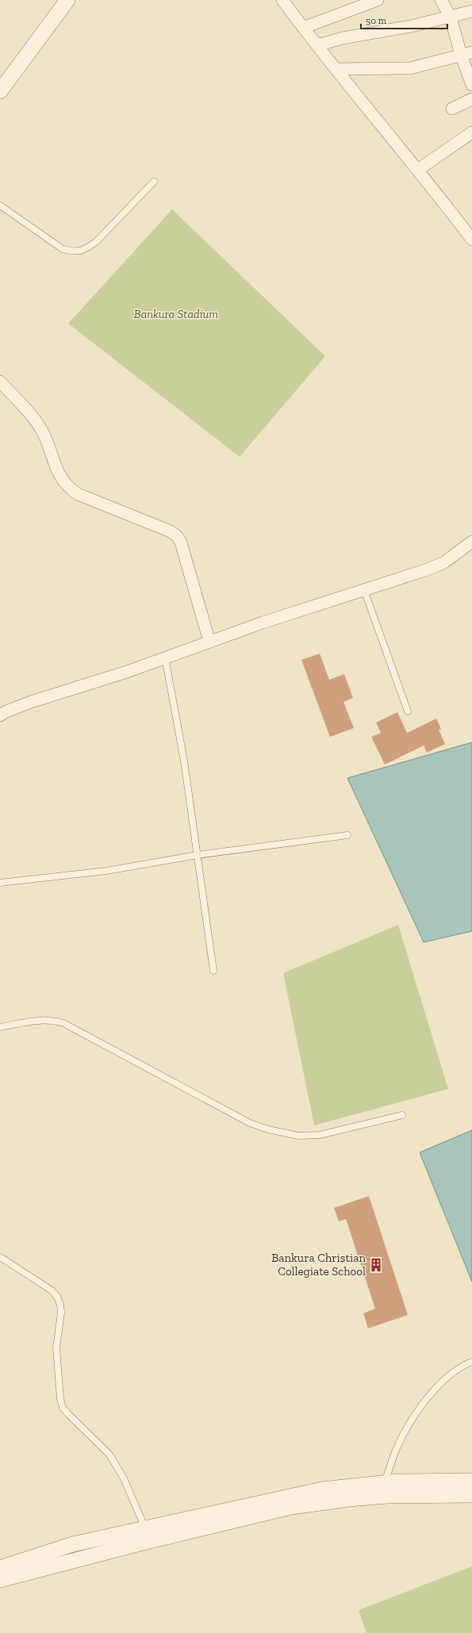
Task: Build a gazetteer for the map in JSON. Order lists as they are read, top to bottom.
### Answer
{
  "parks": ["Bankura Stadium"],
  "places": {
    "building": ["Bankura Christian Collegiate School"]
  },
  "scale_bar": "50 m"
}
